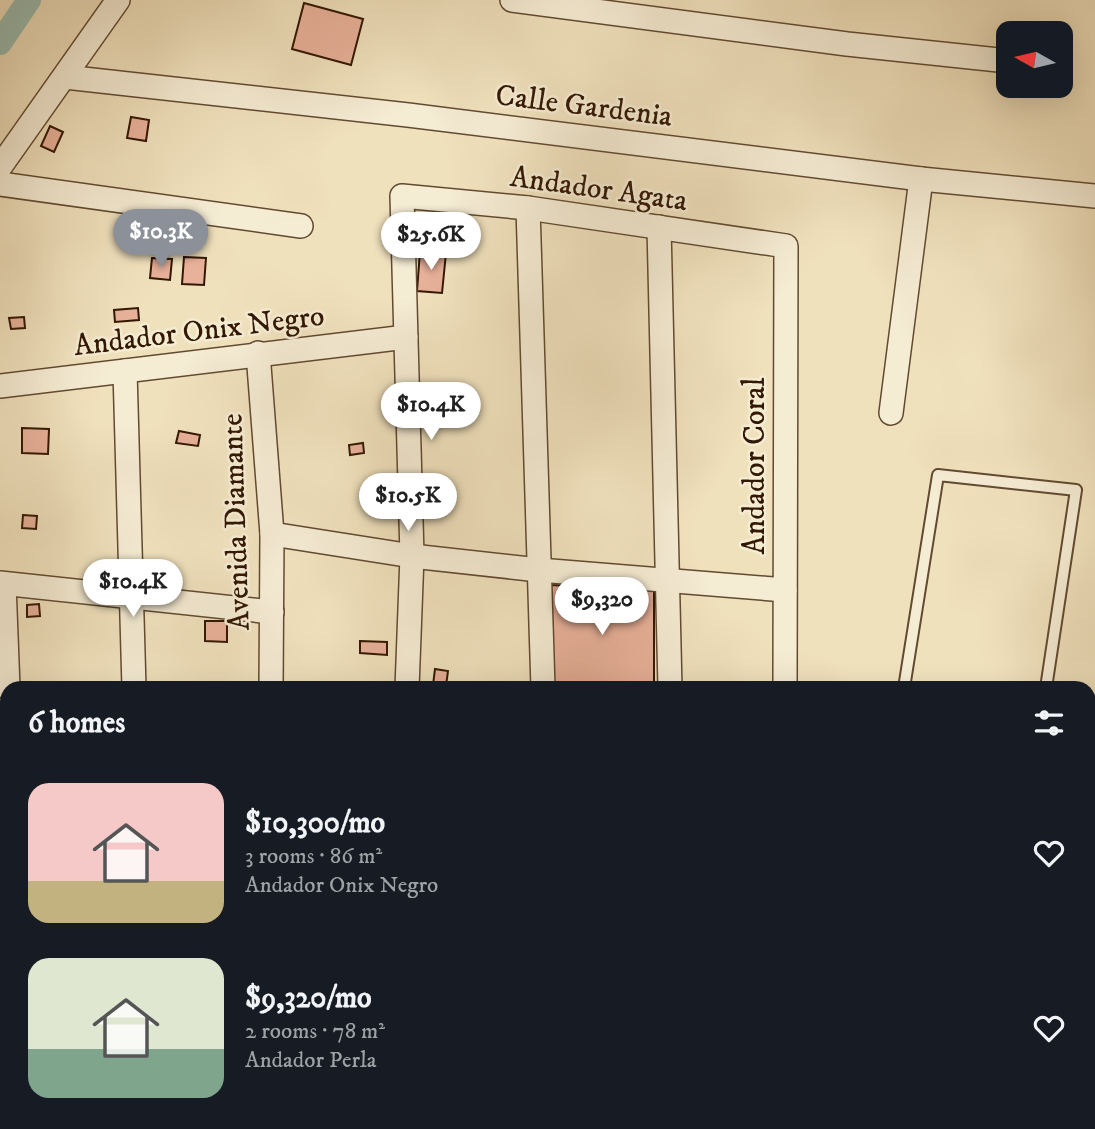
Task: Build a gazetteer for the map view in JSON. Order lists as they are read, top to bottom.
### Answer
{
  "streets": {
    "street": [
      "Calle Gardenia",
      "Andador Agata",
      "Andador Onix Negro",
      "Andador Coral",
      "Avenida Diamante"
    ]
  },
  "crossings": [
    ["Andador Agata", "Andador Onix Negro"],
    ["Andador Agata", "Andador Coral"],
    ["Andador Onix Negro", "Avenida Diamante"]
  ],
  "north": "left",
  "page": {
    "price": [
      "$10.3K",
      "$25.6K",
      "$10.4K",
      "$10.5K",
      "$10.4K",
      "$9,320"
    ],
    "heading": "6 homes",
    "list": [
      {
        "name": "$10,300/mo",
        "note": "3 rooms · 86 m² · Andador Onix Negro"
      },
      {
        "name": "$9,320/mo",
        "note": "2 rooms · 78 m² · Andador Perla"
      }
    ]
  }
}
